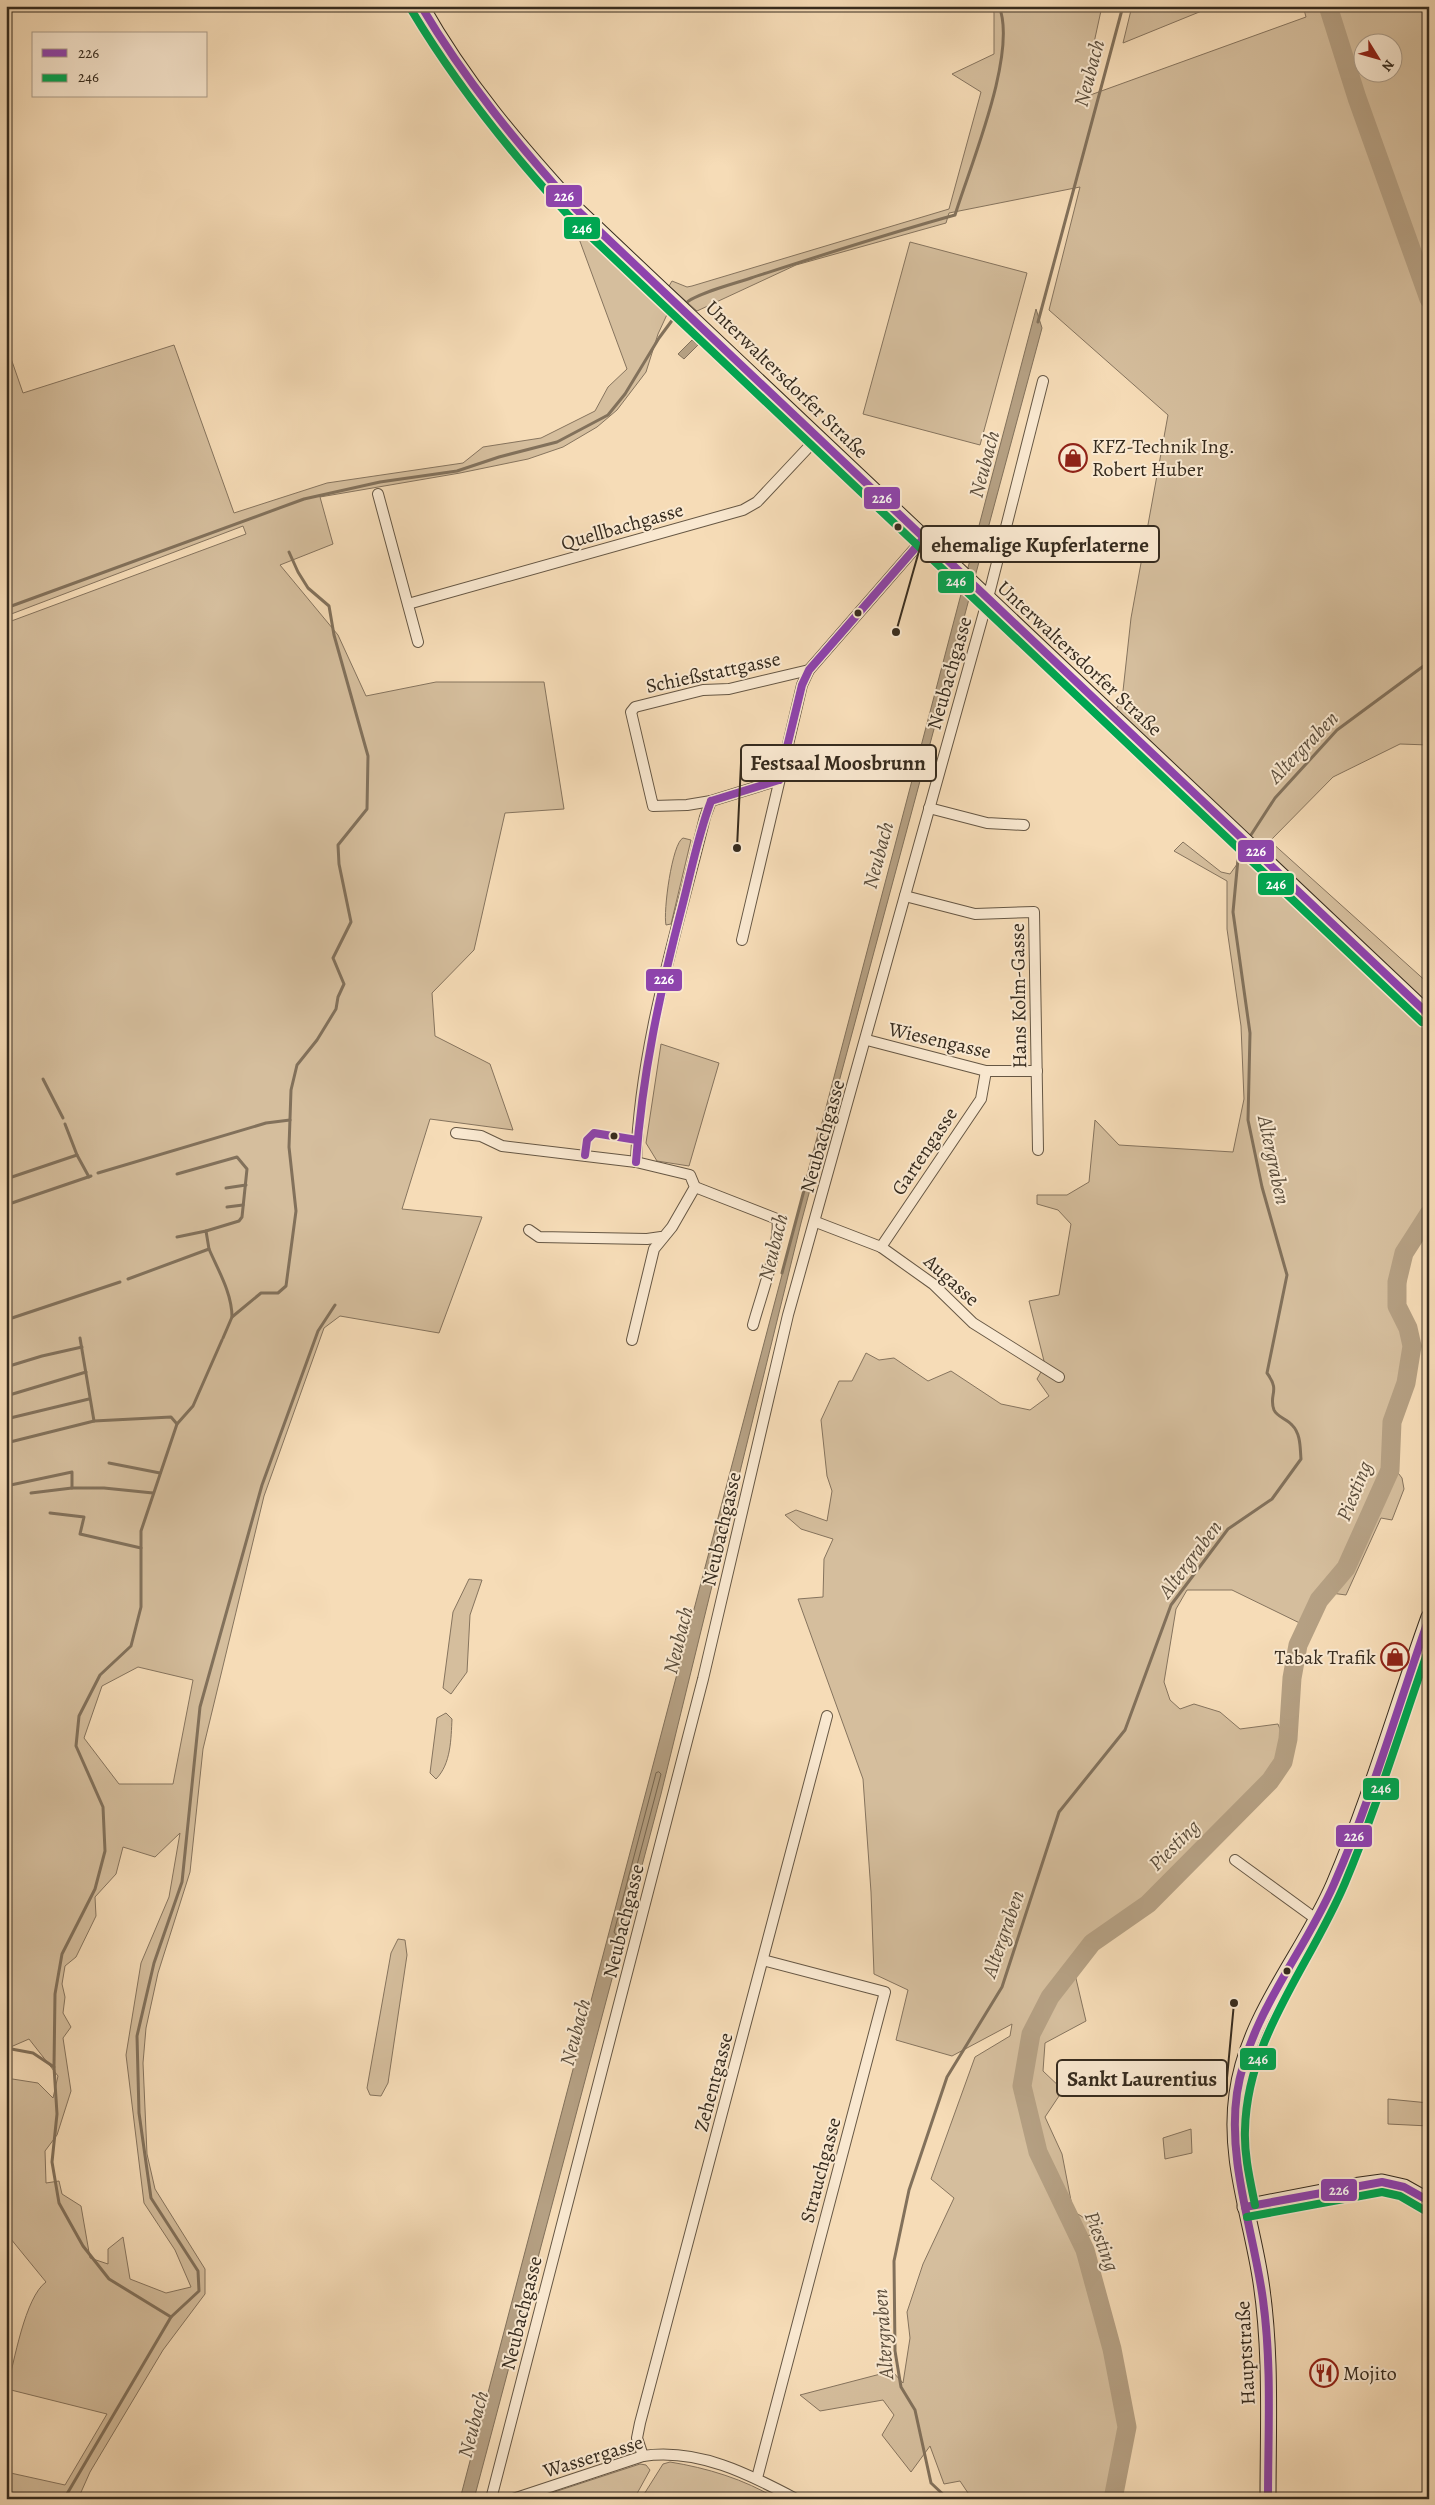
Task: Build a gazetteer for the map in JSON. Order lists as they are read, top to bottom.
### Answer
{
  "streets": {
    "main road": ["Unterwaltersdorfer Straße", "Hauptstraße"],
    "street": [
      "Quellbachgasse",
      "Schießstattgasse",
      "Neubachgasse",
      "Hans Kolm-Gasse",
      "Wiesengasse",
      "Gartengasse",
      "Augasse",
      "Zehentgasse",
      "Strauchgasse",
      "Wassergasse"
    ]
  },
  "crossings": [
    ["Unterwaltersdorfer Straße", "Quellbachgasse"],
    ["Unterwaltersdorfer Straße", "Neubachgasse"],
    ["Neubachgasse", "Hans Kolm-Gasse"],
    ["Neubachgasse", "Wiesengasse"],
    ["Neubachgasse", "Augasse"],
    ["Hans Kolm-Gasse", "Wiesengasse"],
    ["Wiesengasse", "Gartengasse"],
    ["Gartengasse", "Augasse"],
    ["Zehentgasse", "Strauchgasse"],
    ["Zehentgasse", "Wassergasse"],
    ["Strauchgasse", "Wassergasse"]
  ],
  "water": ["Neubach", "Altergraben", "Piesting"],
  "places": {
    "shop": ["KFZ-Technik Ing. Robert Huber", "Tabak Trafik"],
    "other": ["ehemalige Kupferlaterne", "Festsaal Moosbrunn", "Sankt Laurentius"],
    "restaurant": ["Mojito"]
  },
  "lines": ["transit line 226", "transit line 246"],
  "legend": ["226", "246"],
  "north": "bottom right"
}
